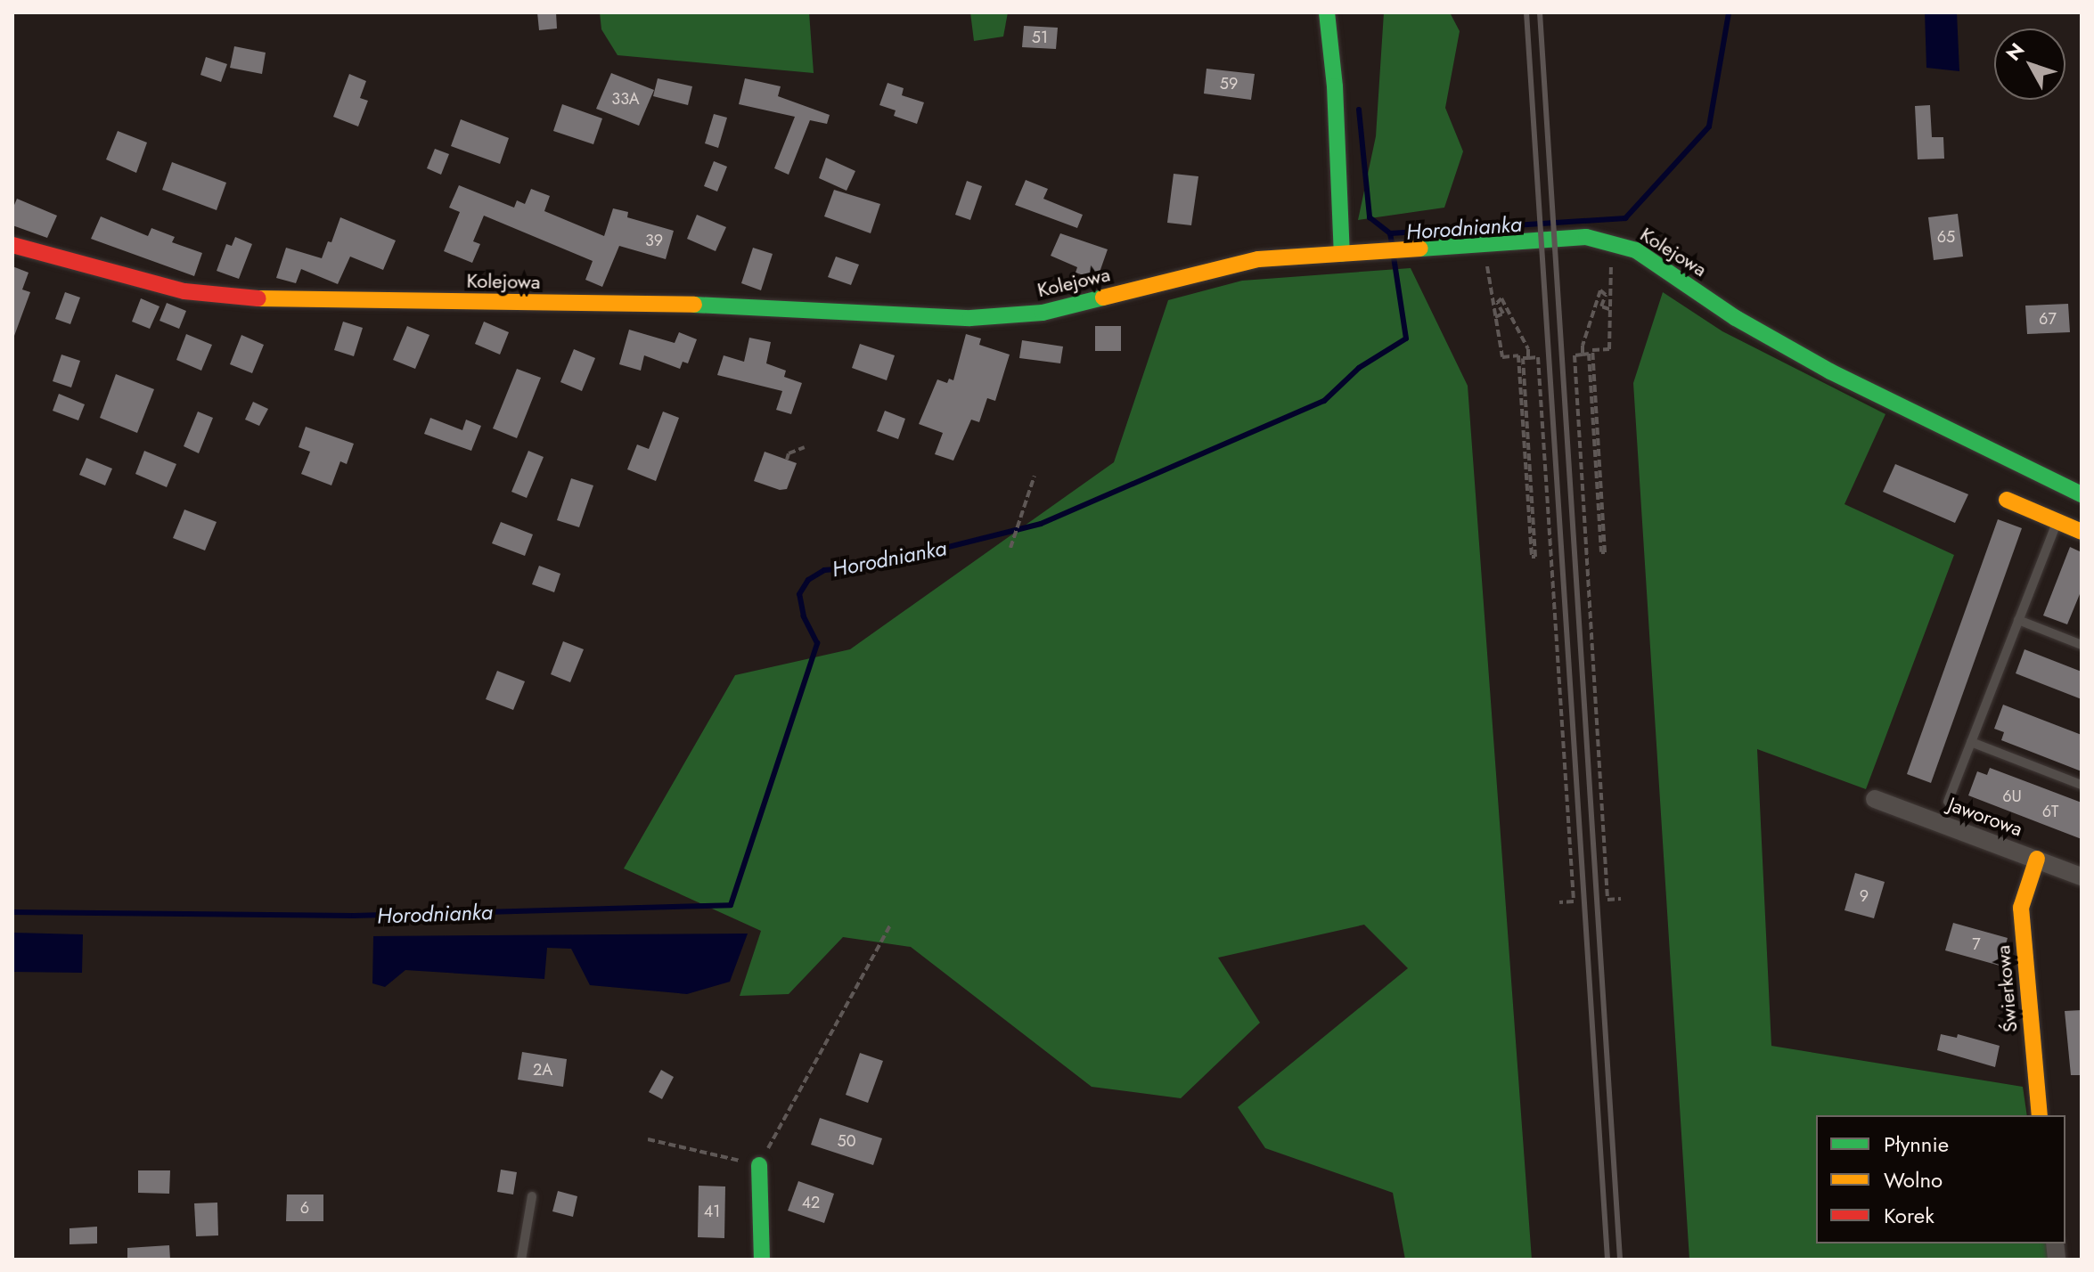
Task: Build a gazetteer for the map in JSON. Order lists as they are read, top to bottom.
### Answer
{
  "streets": {
    "street": ["Kolejowa", "Jaworowa", "Świerkowa"]
  },
  "crossings": [
    ["Jaworowa", "Świerkowa"]
  ],
  "water": ["Horodnianka"],
  "house_numbers": [
    "51",
    "59",
    "33A",
    "65",
    "39",
    "67",
    "6U",
    "6T",
    "9",
    "7",
    "2A",
    "50",
    "42",
    "6",
    "41"
  ],
  "legend": ["Płynnie", "Wolno", "Korek"],
  "north": "top left"
}
